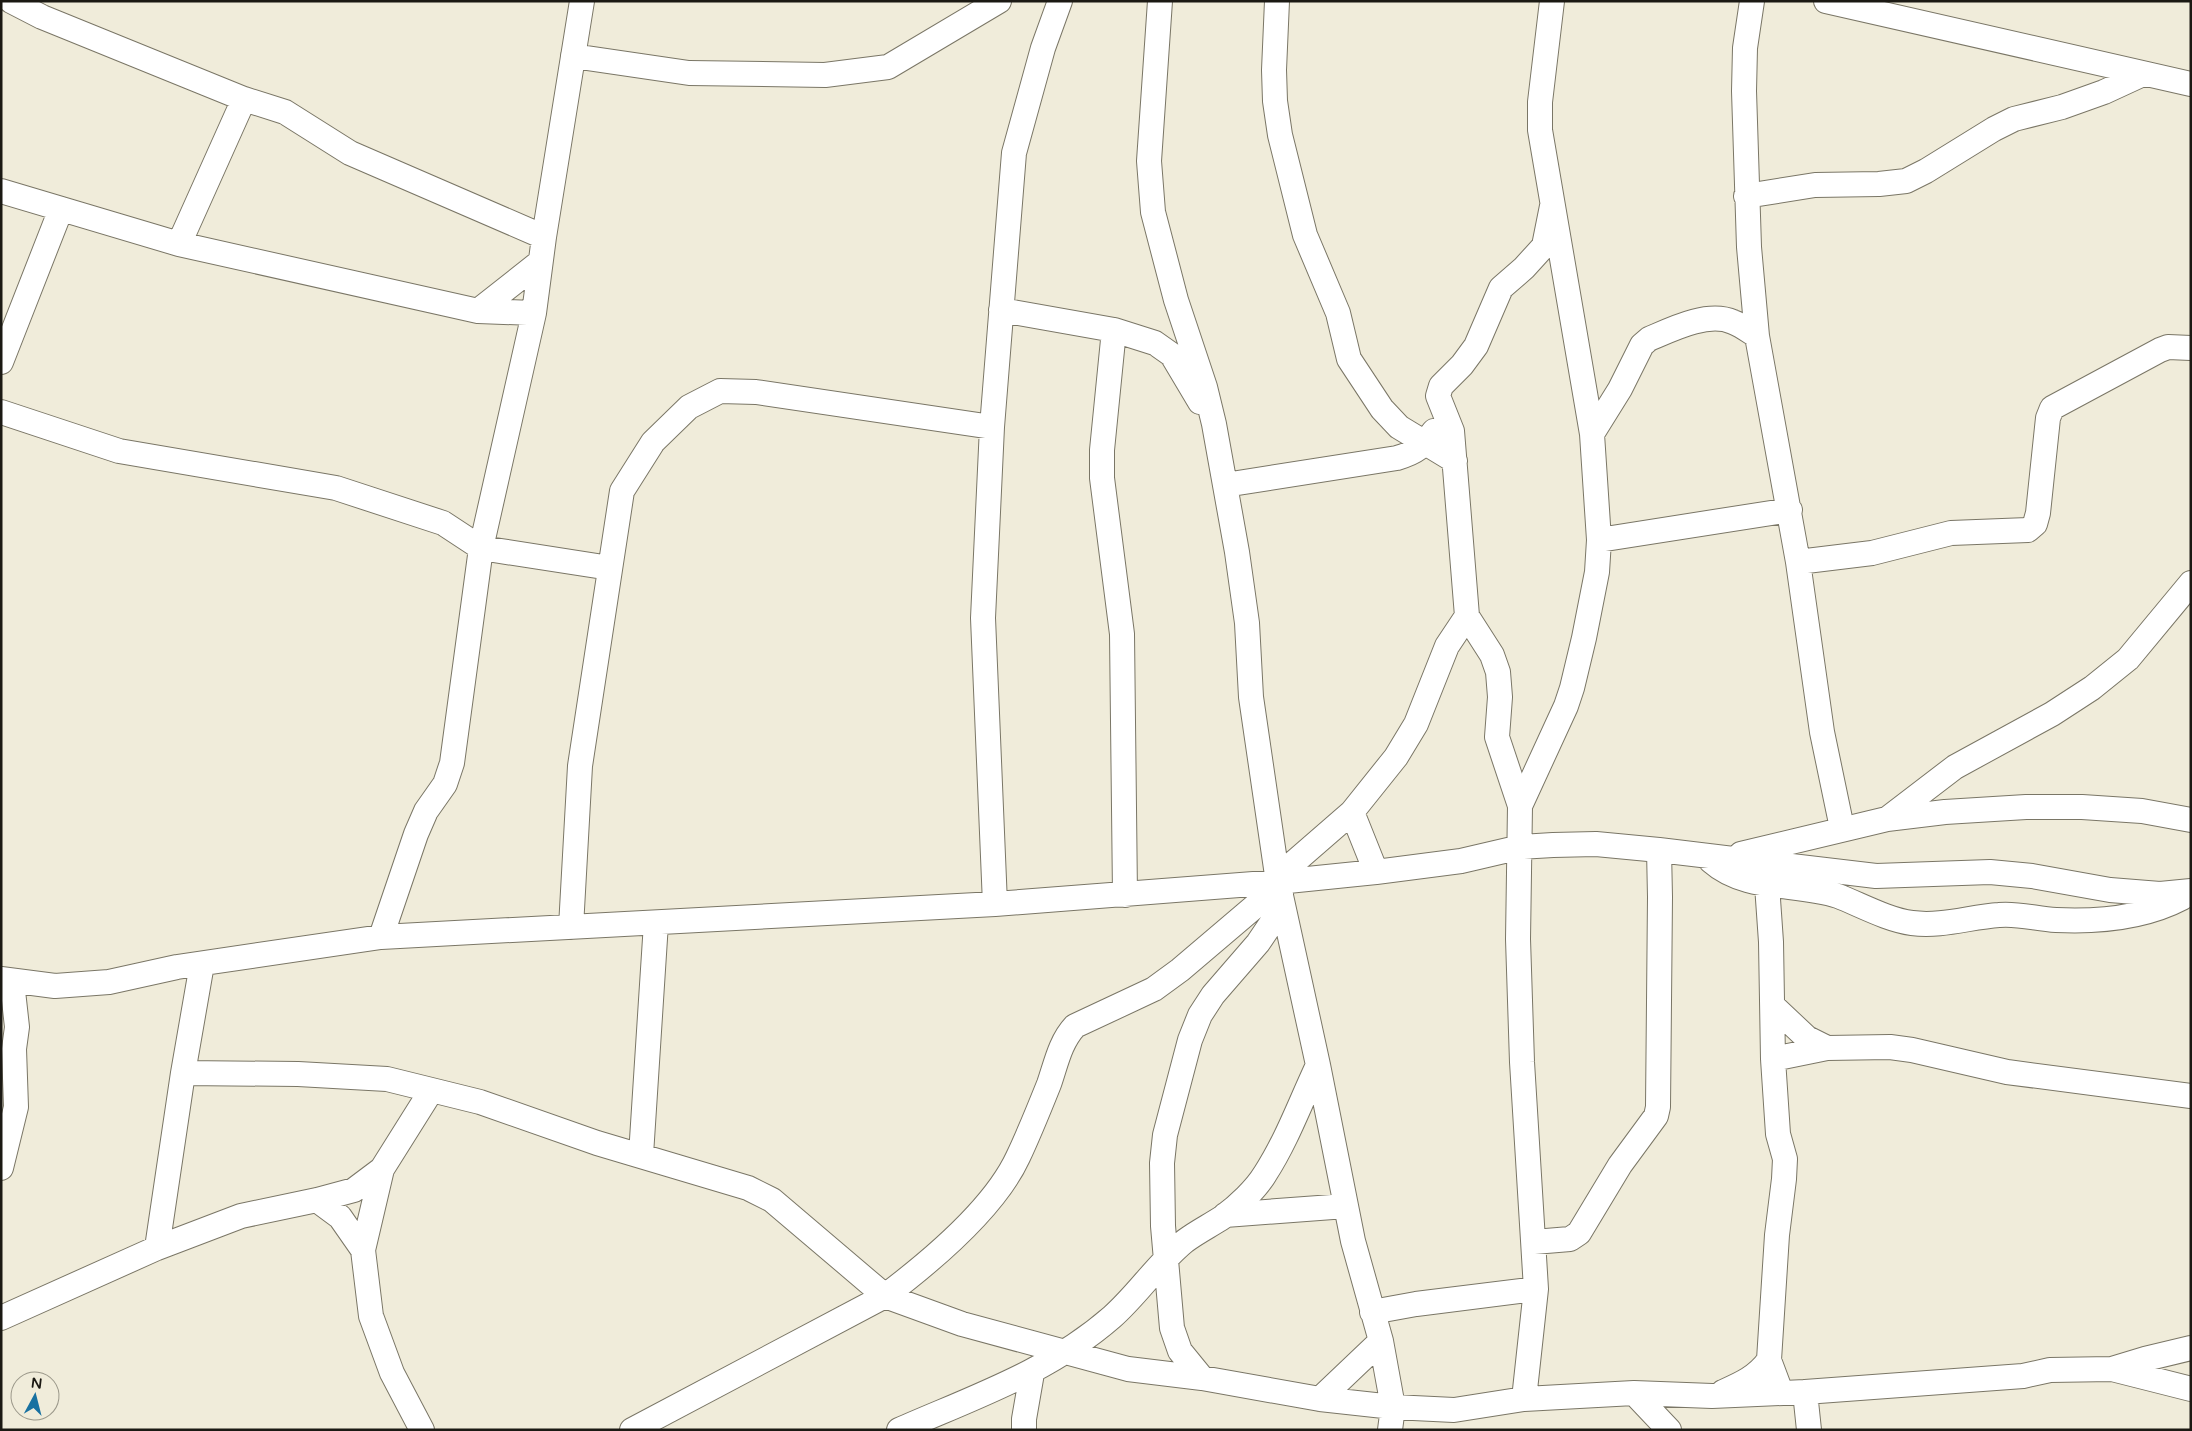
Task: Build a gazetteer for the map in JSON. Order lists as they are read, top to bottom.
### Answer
{
  "north": "top"
}
